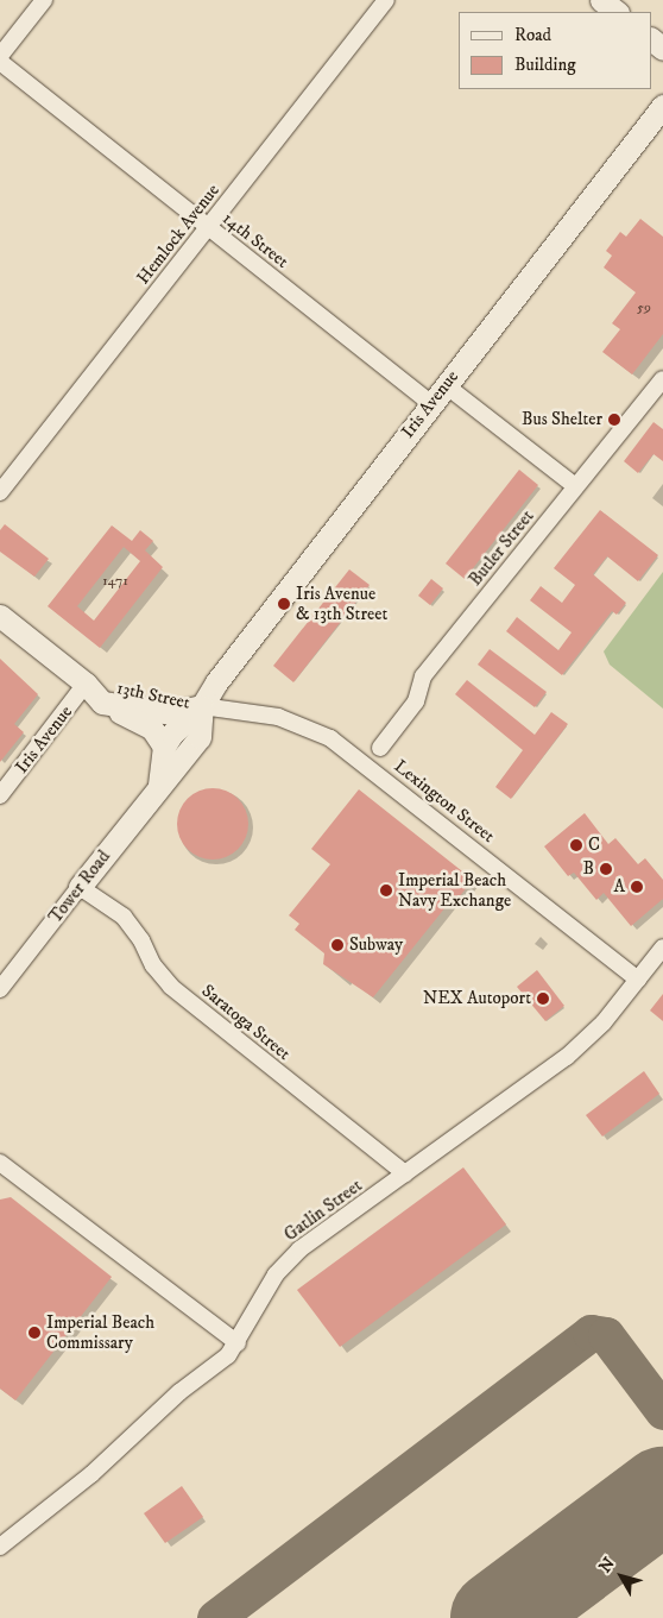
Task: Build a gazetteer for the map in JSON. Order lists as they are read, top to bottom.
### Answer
{
  "streets": {
    "street": [
      "Hemlock Avenue",
      "14th Street",
      "Iris Avenue",
      "Butler Street",
      "13th Street",
      "Lexington Street",
      "Tower Road",
      "Saratoga Street",
      "Gatlin Street"
    ]
  },
  "crossings": [
    ["Hemlock Avenue", "14th Street"],
    ["14th Street", "Iris Avenue"],
    ["Iris Avenue", "13th Street"],
    ["Iris Avenue", "Lexington Street"],
    ["Iris Avenue", "Tower Road"],
    ["13th Street", "Lexington Street"],
    ["13th Street", "Tower Road"],
    ["Lexington Street", "Tower Road"],
    ["Lexington Street", "Gatlin Street"],
    ["Tower Road", "Saratoga Street"],
    ["Saratoga Street", "Gatlin Street"]
  ],
  "places": [
    "Bus Shelter",
    "Iris Avenue & 13th Street",
    "C",
    "B",
    "A",
    "Imperial Beach Navy Exchange",
    "Subway",
    "NEX Autoport",
    "Imperial Beach Commissary"
  ],
  "house_numbers": ["59", "1471"],
  "legend": ["Road", "Building"],
  "north": "top left"
}
